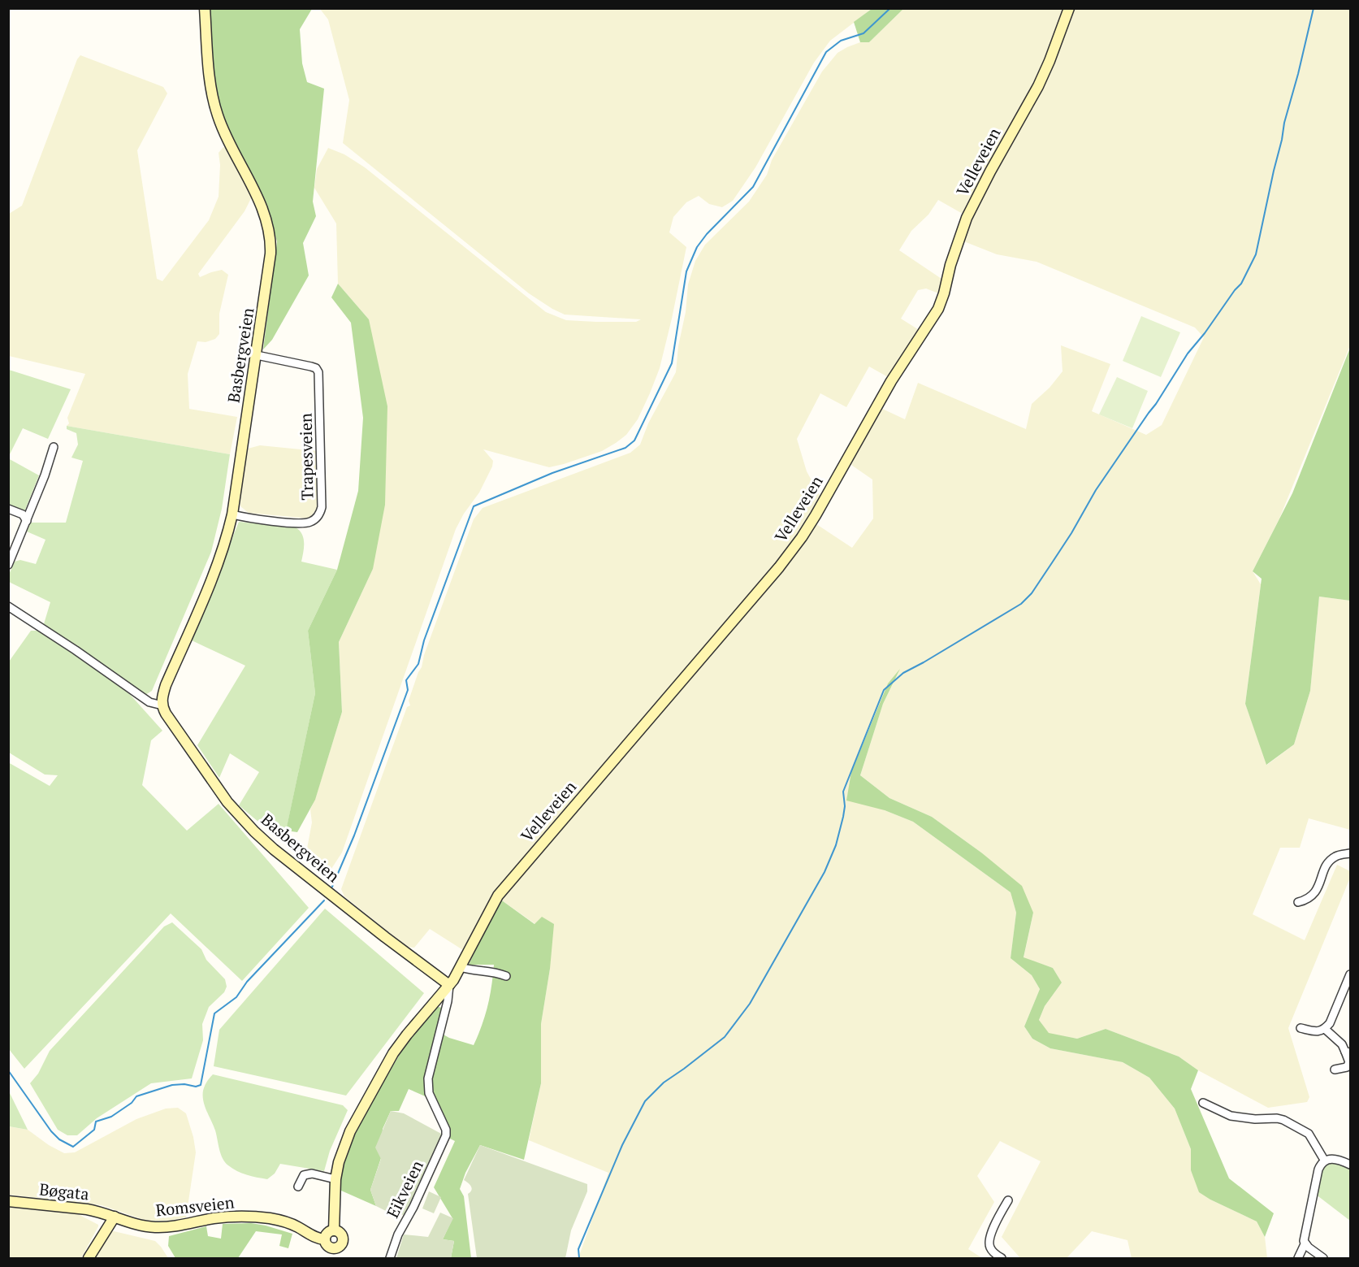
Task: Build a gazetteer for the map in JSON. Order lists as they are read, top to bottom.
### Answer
{
  "streets": {
    "main road": [
      "Velleveien",
      "Basbergveien",
      "Bøgata",
      "Romsveien"
    ],
    "street": ["Trapesveien", "Eikveien"]
  },
  "crossings": [
    ["Velleveien", "Basbergveien"],
    ["Velleveien", "Eikveien"],
    ["Velleveien", "Romsveien"],
    ["Basbergveien", "Trapesveien"],
    ["Bøgata", "Romsveien"]
  ]
}
